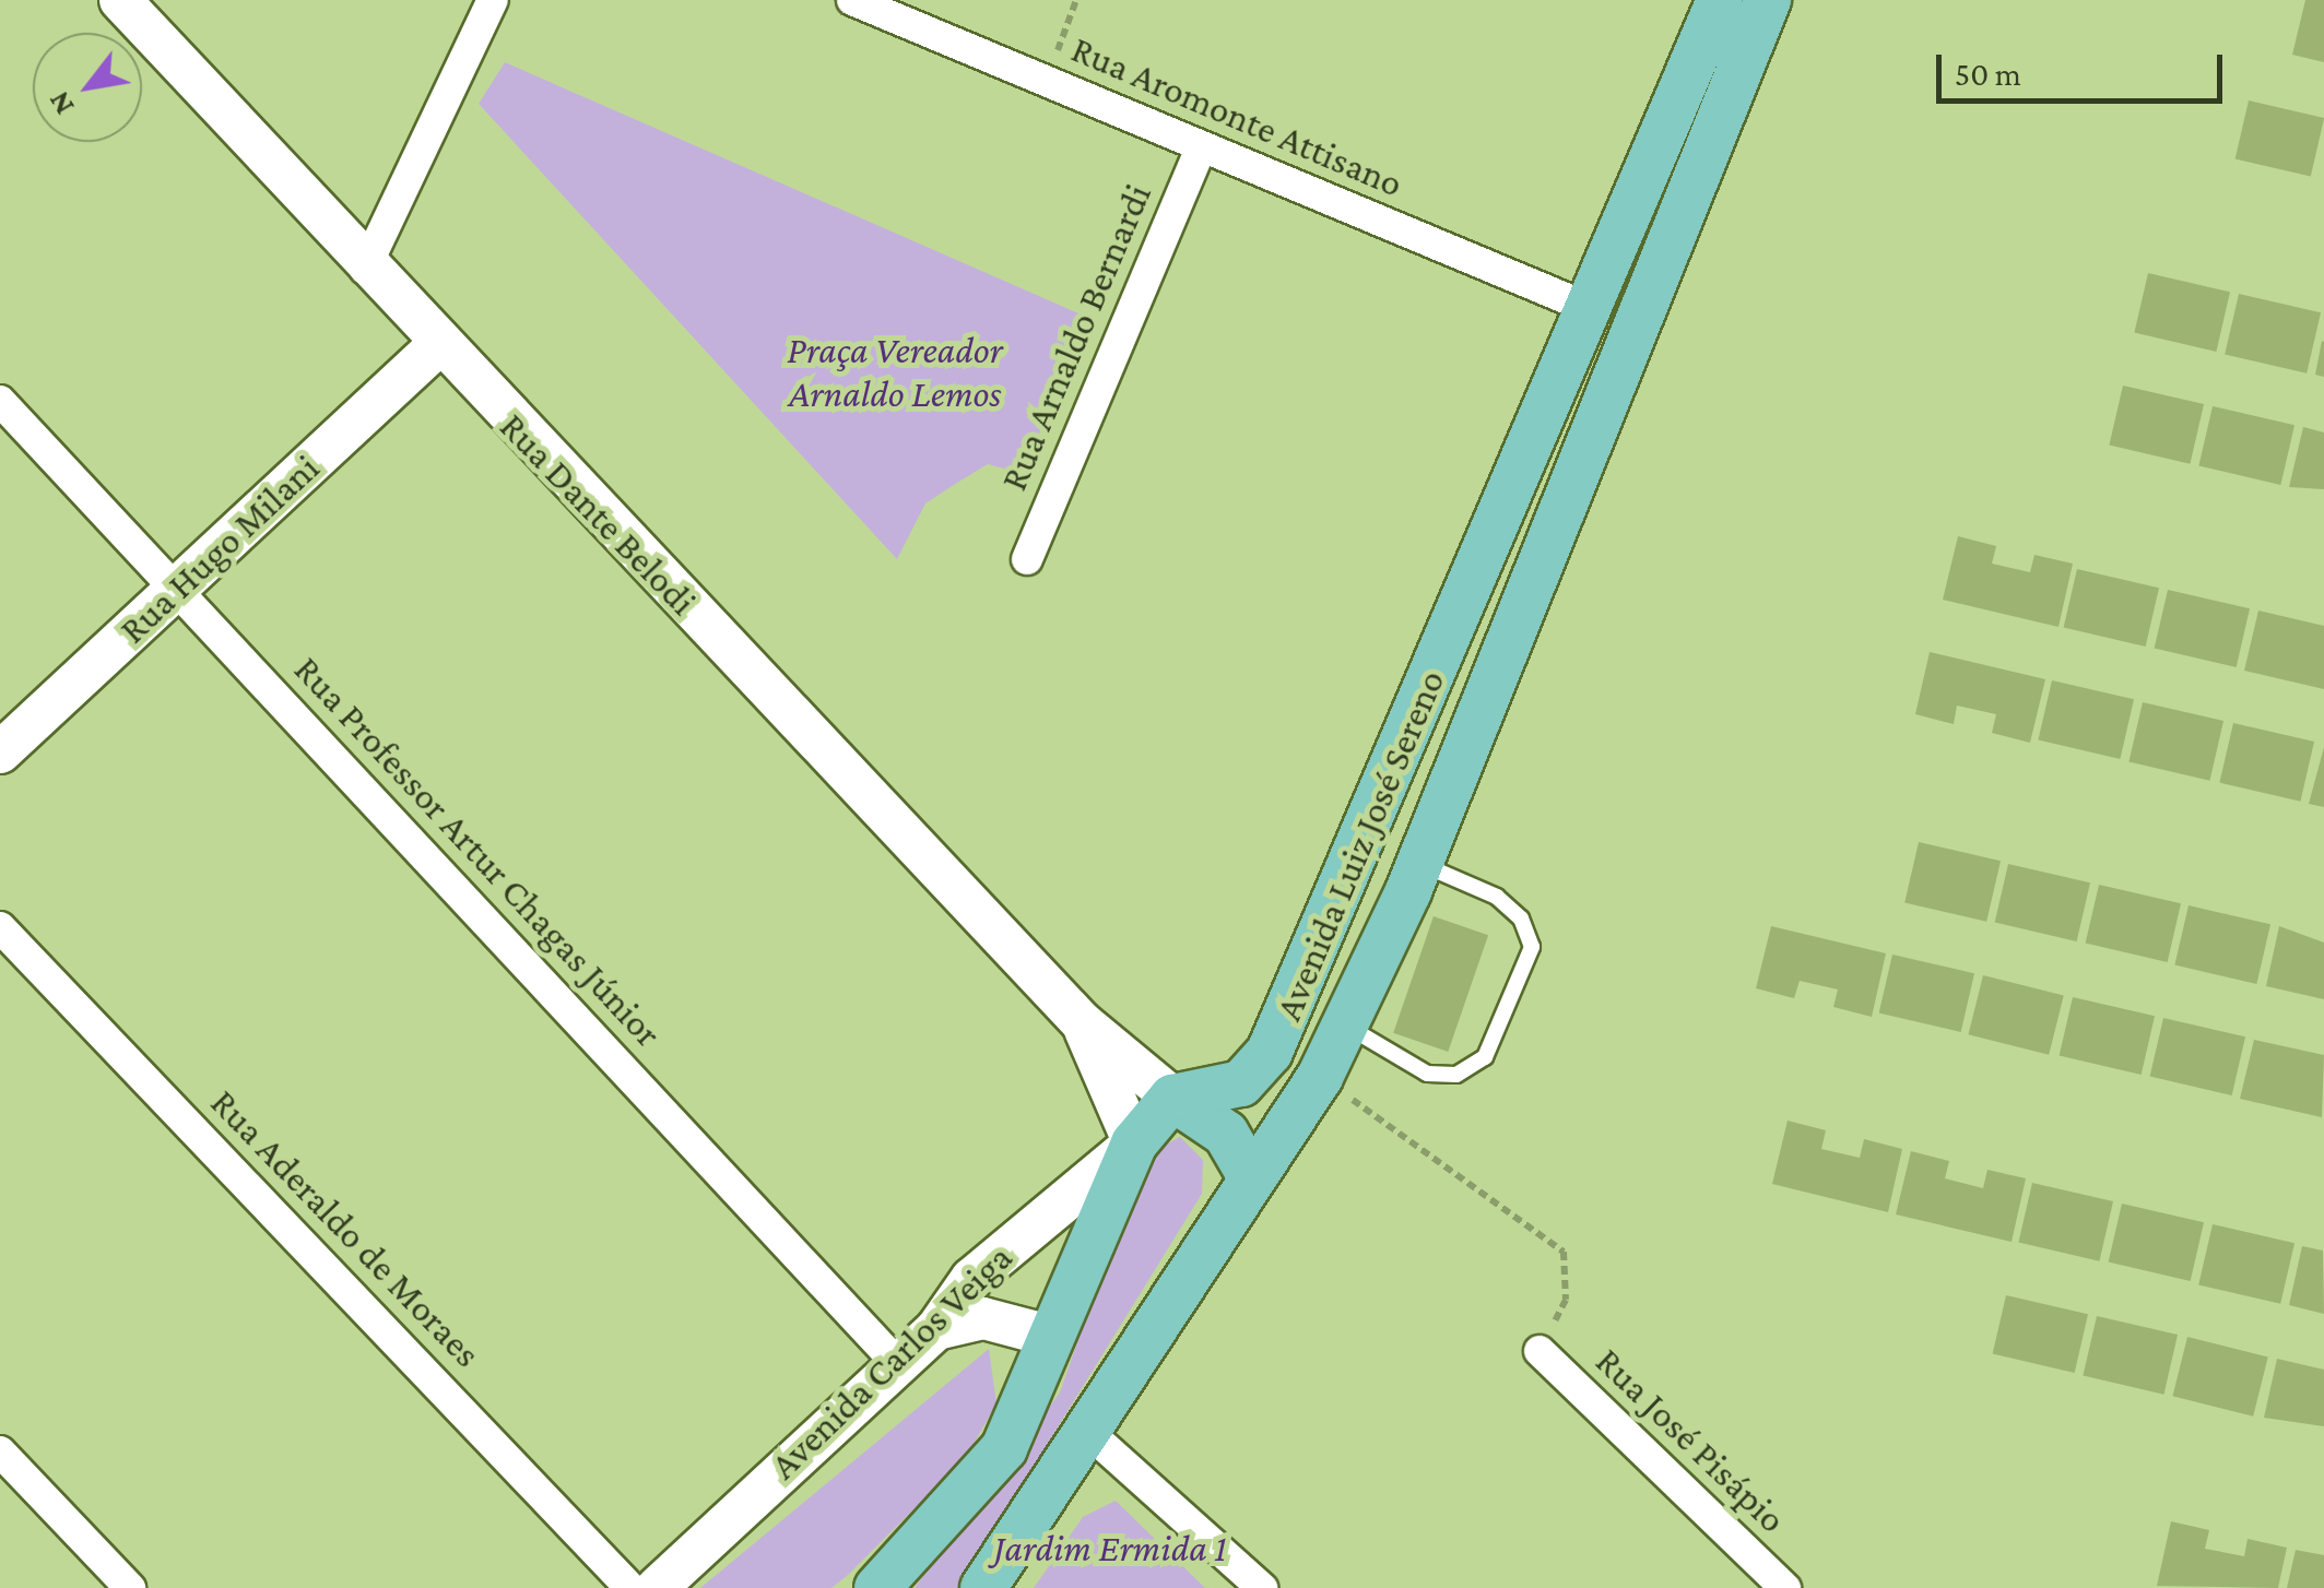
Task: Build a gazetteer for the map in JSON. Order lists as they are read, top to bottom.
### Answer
{
  "streets": {
    "main road": [
      "Rua Dante Belodi",
      "Rua Hugo Milani",
      "Avenida Luiz José Sereno",
      "Avenida Carlos Veiga"
    ],
    "street": [
      "Rua Aromonte Attisano",
      "Rua Arnaldo Bernardi",
      "Rua Professor Artur Chagas Júnior",
      "Rua Aderaldo de Moraes",
      "Rua José Pisápio"
    ]
  },
  "crossings": [
    ["Rua Aromonte Attisano", "Rua Arnaldo Bernardi"],
    ["Rua Aromonte Attisano", "Avenida Luiz José Sereno"],
    ["Rua Dante Belodi", "Rua Hugo Milani"],
    ["Rua Hugo Milani", "Rua Professor Artur Chagas Júnior"],
    ["Rua Professor Artur Chagas Júnior", "Avenida Carlos Veiga"]
  ],
  "parks": ["Praça Vereador Arnaldo Lemos", "Jardim Ermida 1"],
  "scale_bar": "50 m",
  "north": "bottom left"
}
